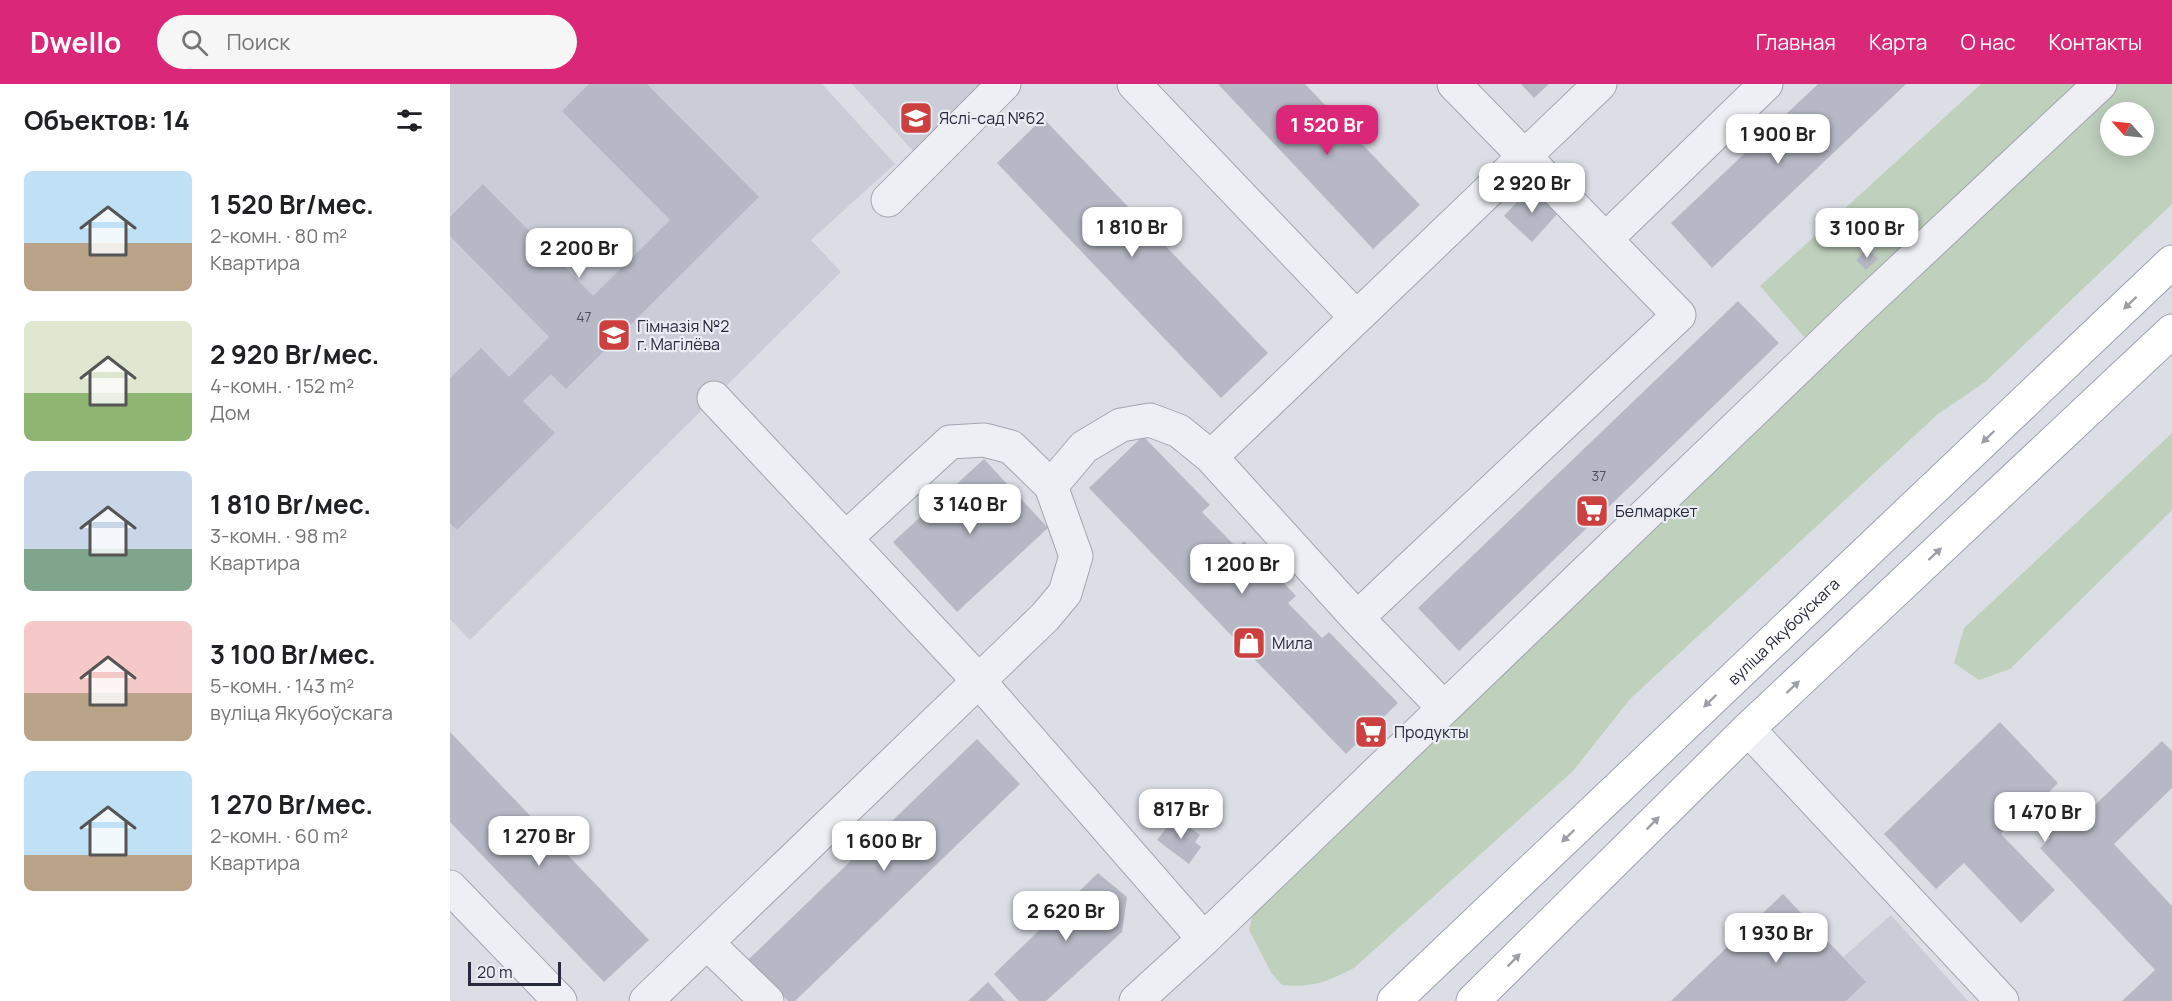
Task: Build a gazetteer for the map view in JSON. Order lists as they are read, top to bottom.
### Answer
{
  "streets": {
    "main road": ["вуліца Якубоўскага"]
  },
  "places": {
    "school or university": ["Яслі-сад №62", "Гімназія №2 г. Магілёва"],
    "supermarket": ["Белмаркет", "Продукты"],
    "shop": ["Мила"]
  },
  "house_numbers": ["47", "37"],
  "scale_bar": "20 m",
  "north": "top left",
  "page": {
    "header": "Dwello",
    "search": "Поиск",
    "nav": [
      "Главная",
      "Карта",
      "О нас",
      "Контакты"
    ],
    "heading": "Объектов: 14",
    "price": [
      "1 520 Br",
      "1 900 Br",
      "2 920 Br",
      "1 810 Br",
      "3 100 Br",
      "2 200 Br",
      "3 140 Br",
      "1 200 Br",
      "817 Br",
      "1 470 Br",
      "1 270 Br",
      "1 600 Br",
      "2 620 Br",
      "1 930 Br"
    ],
    "list": [
      {
        "name": "1 520 Br/мес.",
        "note": "2-комн. · 80 m² · Квартира"
      },
      {
        "name": "2 920 Br/мес.",
        "note": "4-комн. · 152 m² · Дом"
      },
      {
        "name": "1 810 Br/мес.",
        "note": "3-комн. · 98 m² · Квартира"
      },
      {
        "name": "3 100 Br/мес.",
        "note": "5-комн. · 143 m² · вуліца Якубоўскага"
      },
      {
        "name": "1 270 Br/мес.",
        "note": "2-комн. · 60 m² · Квартира"
      }
    ],
    "scale": "20 m"
  }
}
